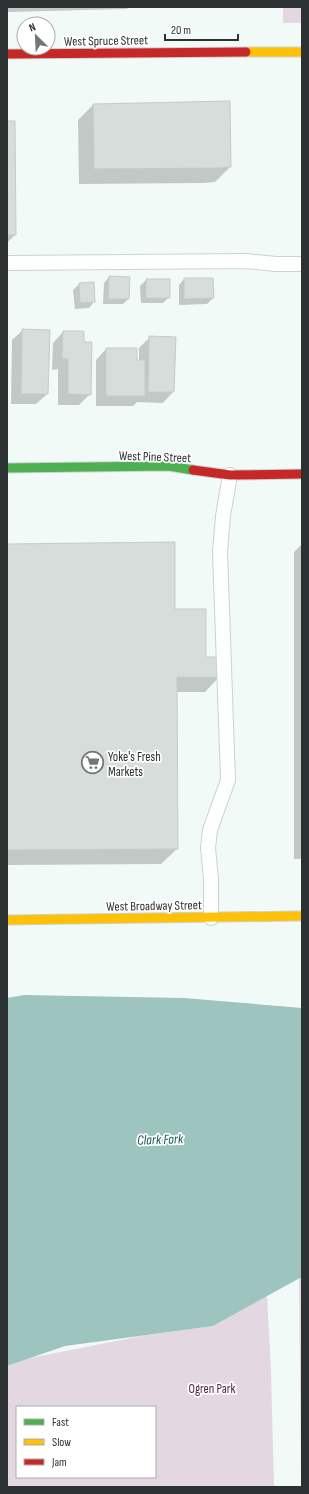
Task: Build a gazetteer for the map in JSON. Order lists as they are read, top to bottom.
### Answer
{
  "streets": {
    "main road": ["West Spruce Street", "West Pine Street", "West Broadway Street"]
  },
  "water": ["Clark Fork"],
  "parks": ["Ogren Park"],
  "places": {
    "supermarket": ["Yoke's Fresh Markets"]
  },
  "legend": ["Fast", "Slow", "Jam"],
  "scale_bar": "20 m",
  "north": "top left"
}
